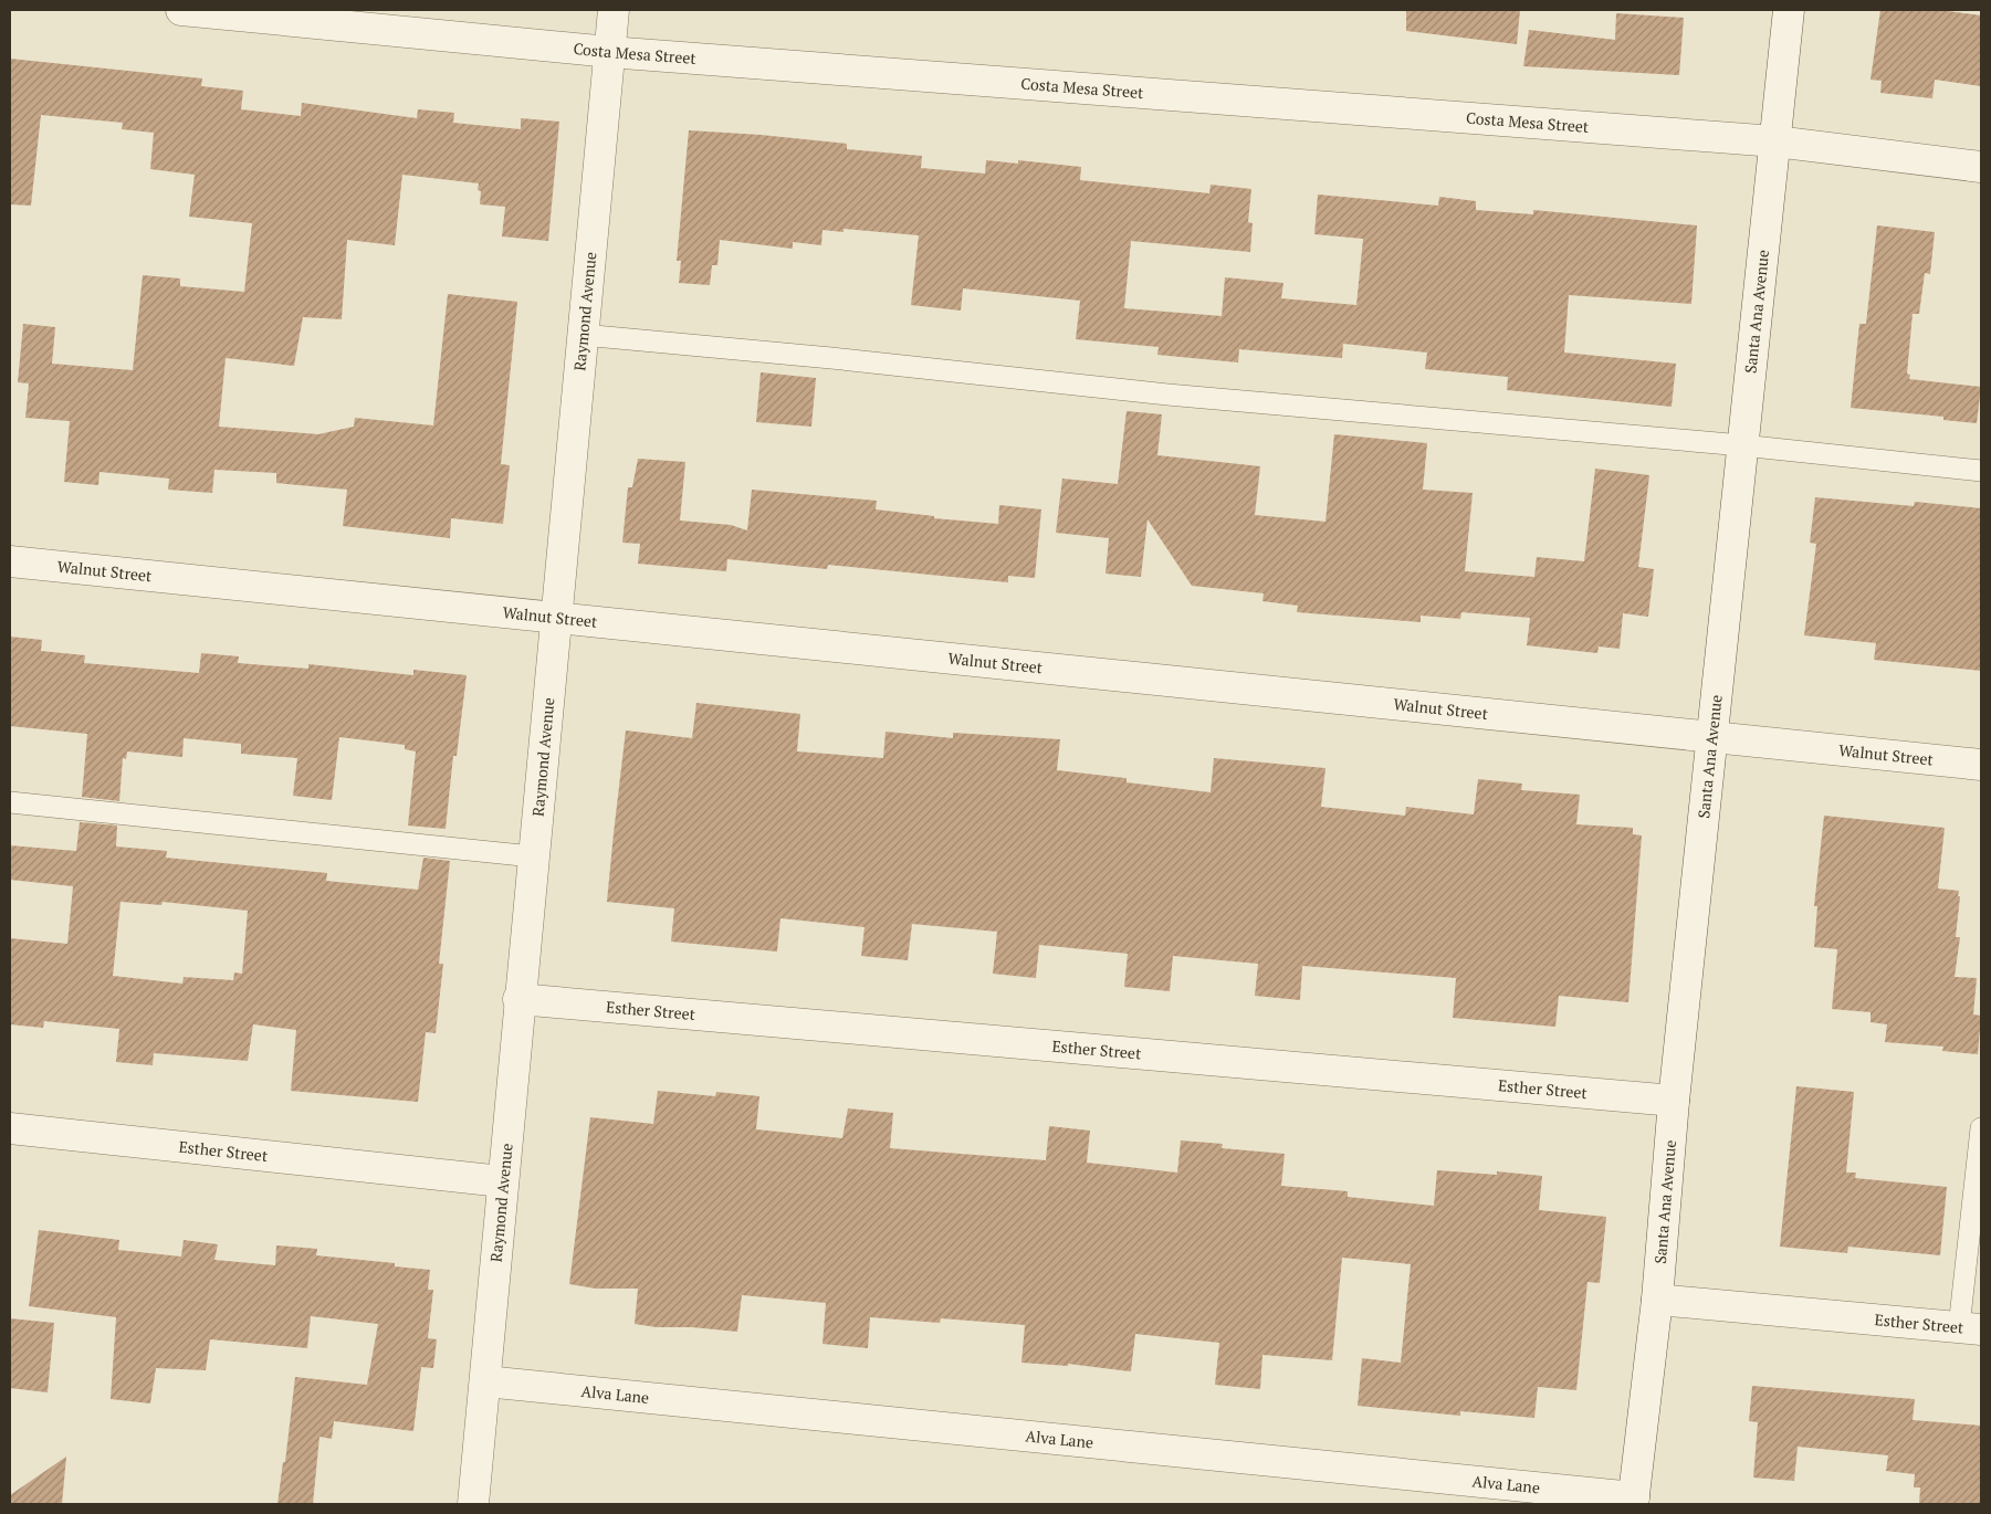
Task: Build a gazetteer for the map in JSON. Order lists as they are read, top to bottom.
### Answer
{
  "streets": {
    "street": [
      "Costa Mesa Street",
      "Raymond Avenue",
      "Santa Ana Avenue",
      "Walnut Street",
      "Esther Street",
      "Alva Lane"
    ]
  },
  "crossings": [
    ["Costa Mesa Street", "Raymond Avenue"],
    ["Costa Mesa Street", "Santa Ana Avenue"],
    ["Raymond Avenue", "Walnut Street"],
    ["Raymond Avenue", "Esther Street"],
    ["Raymond Avenue", "Alva Lane"],
    ["Santa Ana Avenue", "Walnut Street"],
    ["Santa Ana Avenue", "Esther Street"],
    ["Santa Ana Avenue", "Alva Lane"]
  ]
}
